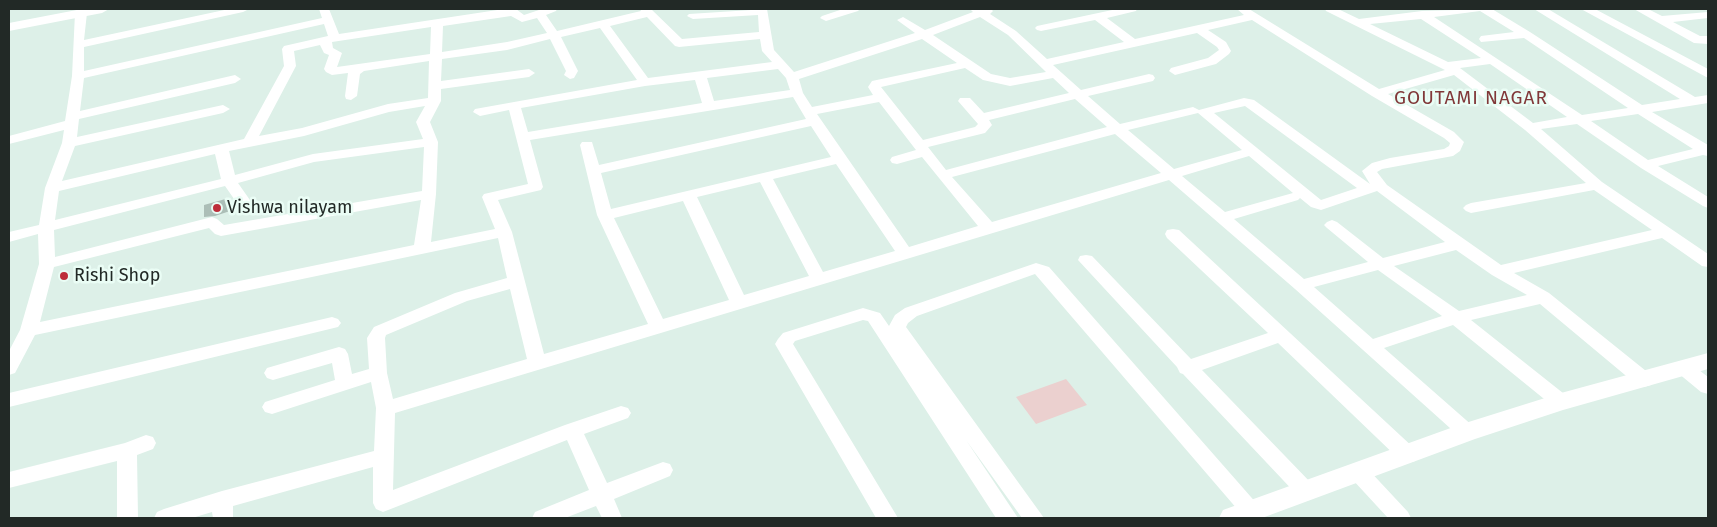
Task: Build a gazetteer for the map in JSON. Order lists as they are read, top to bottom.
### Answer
{
  "districts": ["GOUTAMI NAGAR"],
  "places": ["Vishwa nilayam", "Rishi Shop"]
}
